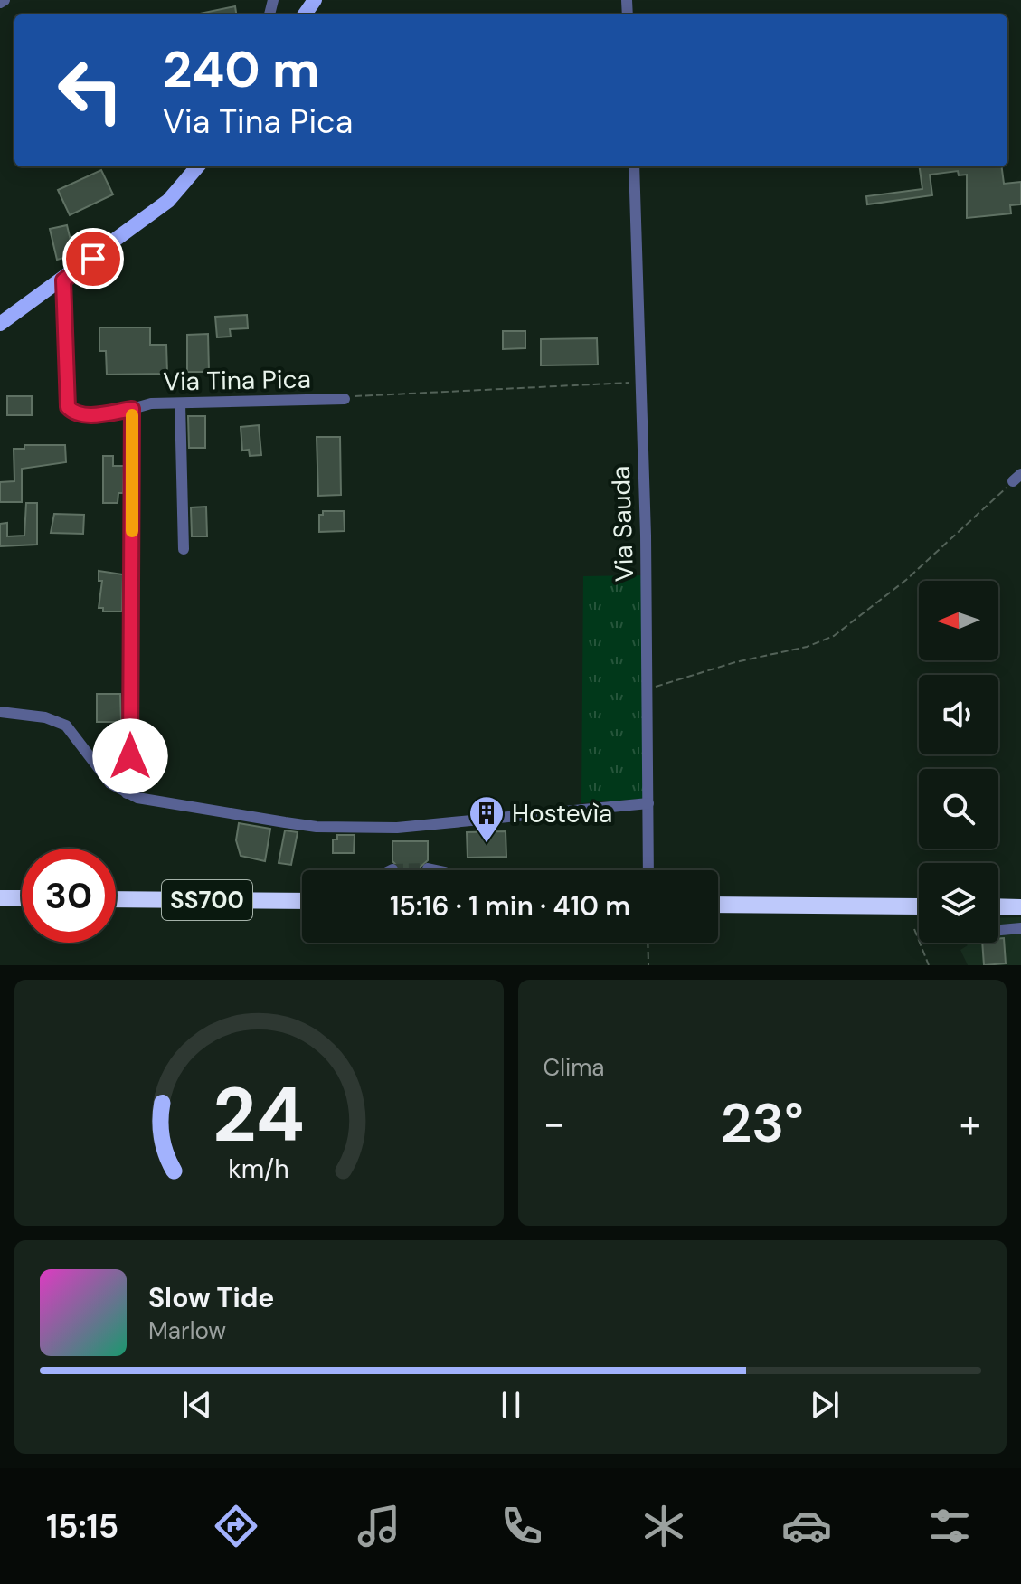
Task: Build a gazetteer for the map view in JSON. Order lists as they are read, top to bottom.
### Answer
{
  "streets": {
    "highway": ["SS700"],
    "street": ["Via Tina Pica", "Via Sauda"]
  },
  "places": {
    "building": ["Hostevìa"]
  },
  "north": "left",
  "page": {
    "turn": ["240 m", "Via Tina Pica"],
    "limit": "30",
    "trip": "15:16 · 1 min · 410 m",
    "tile": "Clima",
    "heat": ["−", "23°", "+"],
    "song": ["Slow Tide", "Marlow"],
    "tabs": "15:15",
    "gauge": ["24", "km/h"]
  }
}
